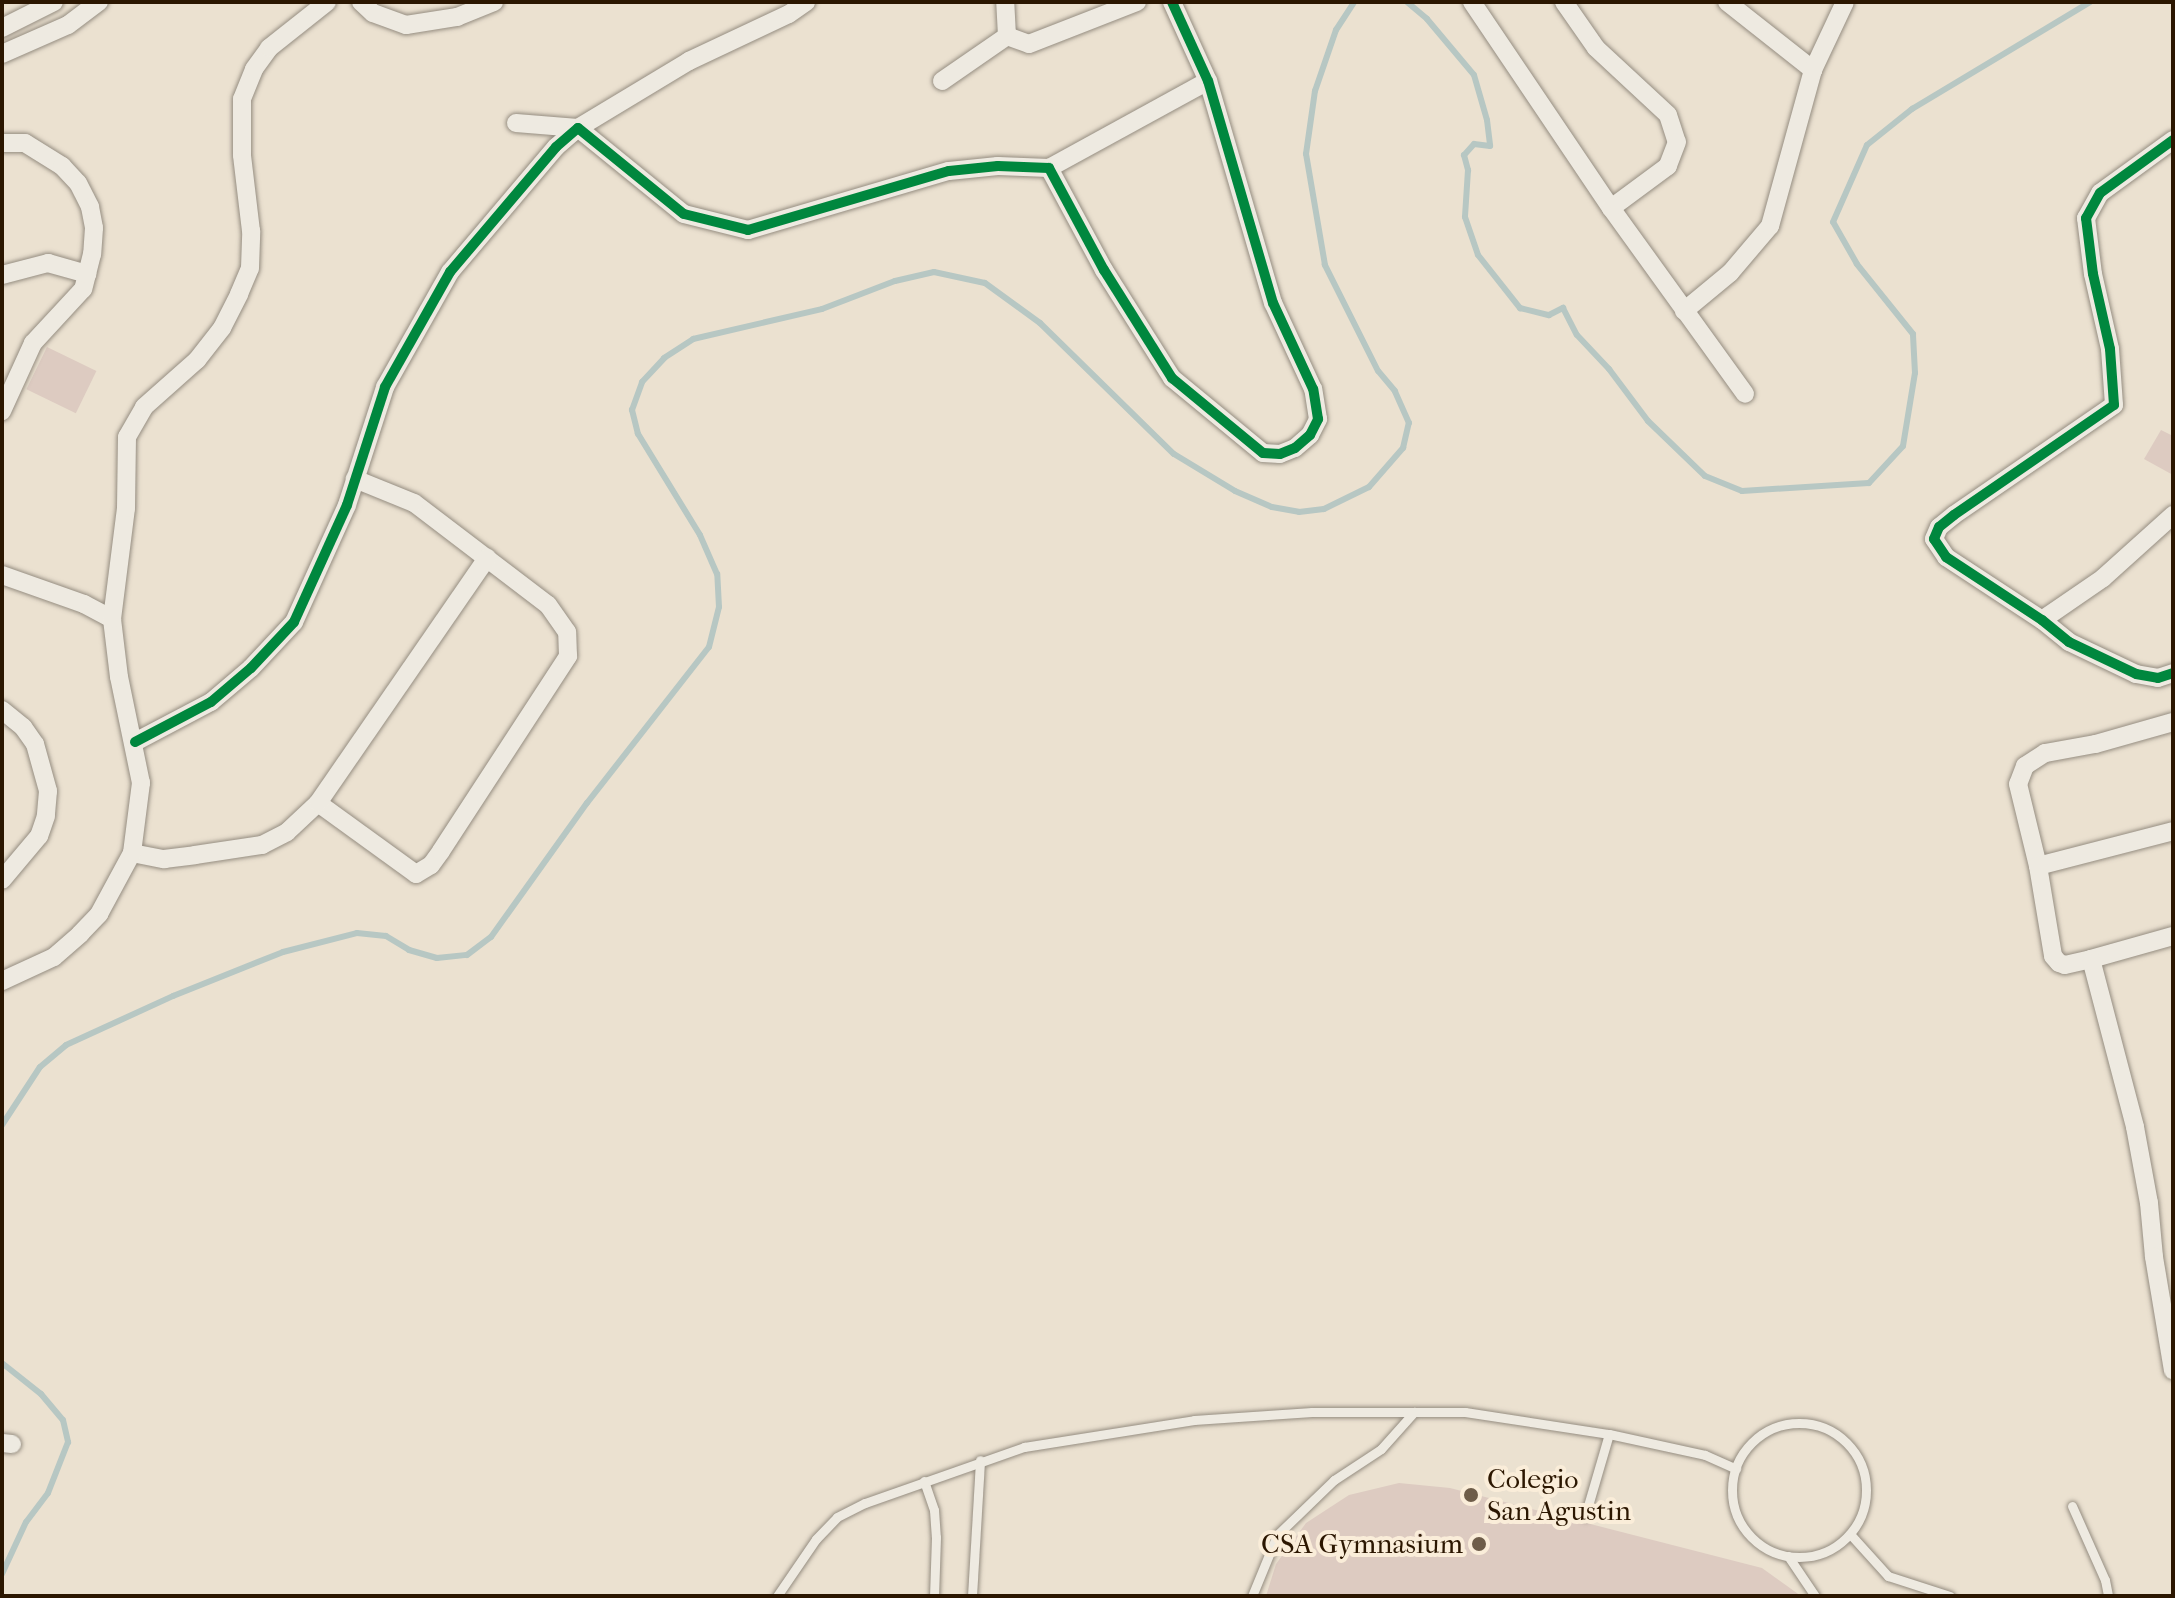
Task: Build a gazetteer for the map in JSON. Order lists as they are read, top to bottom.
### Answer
{
  "places": ["Colegio San Agustin", "CSA Gymnasium"]
}
